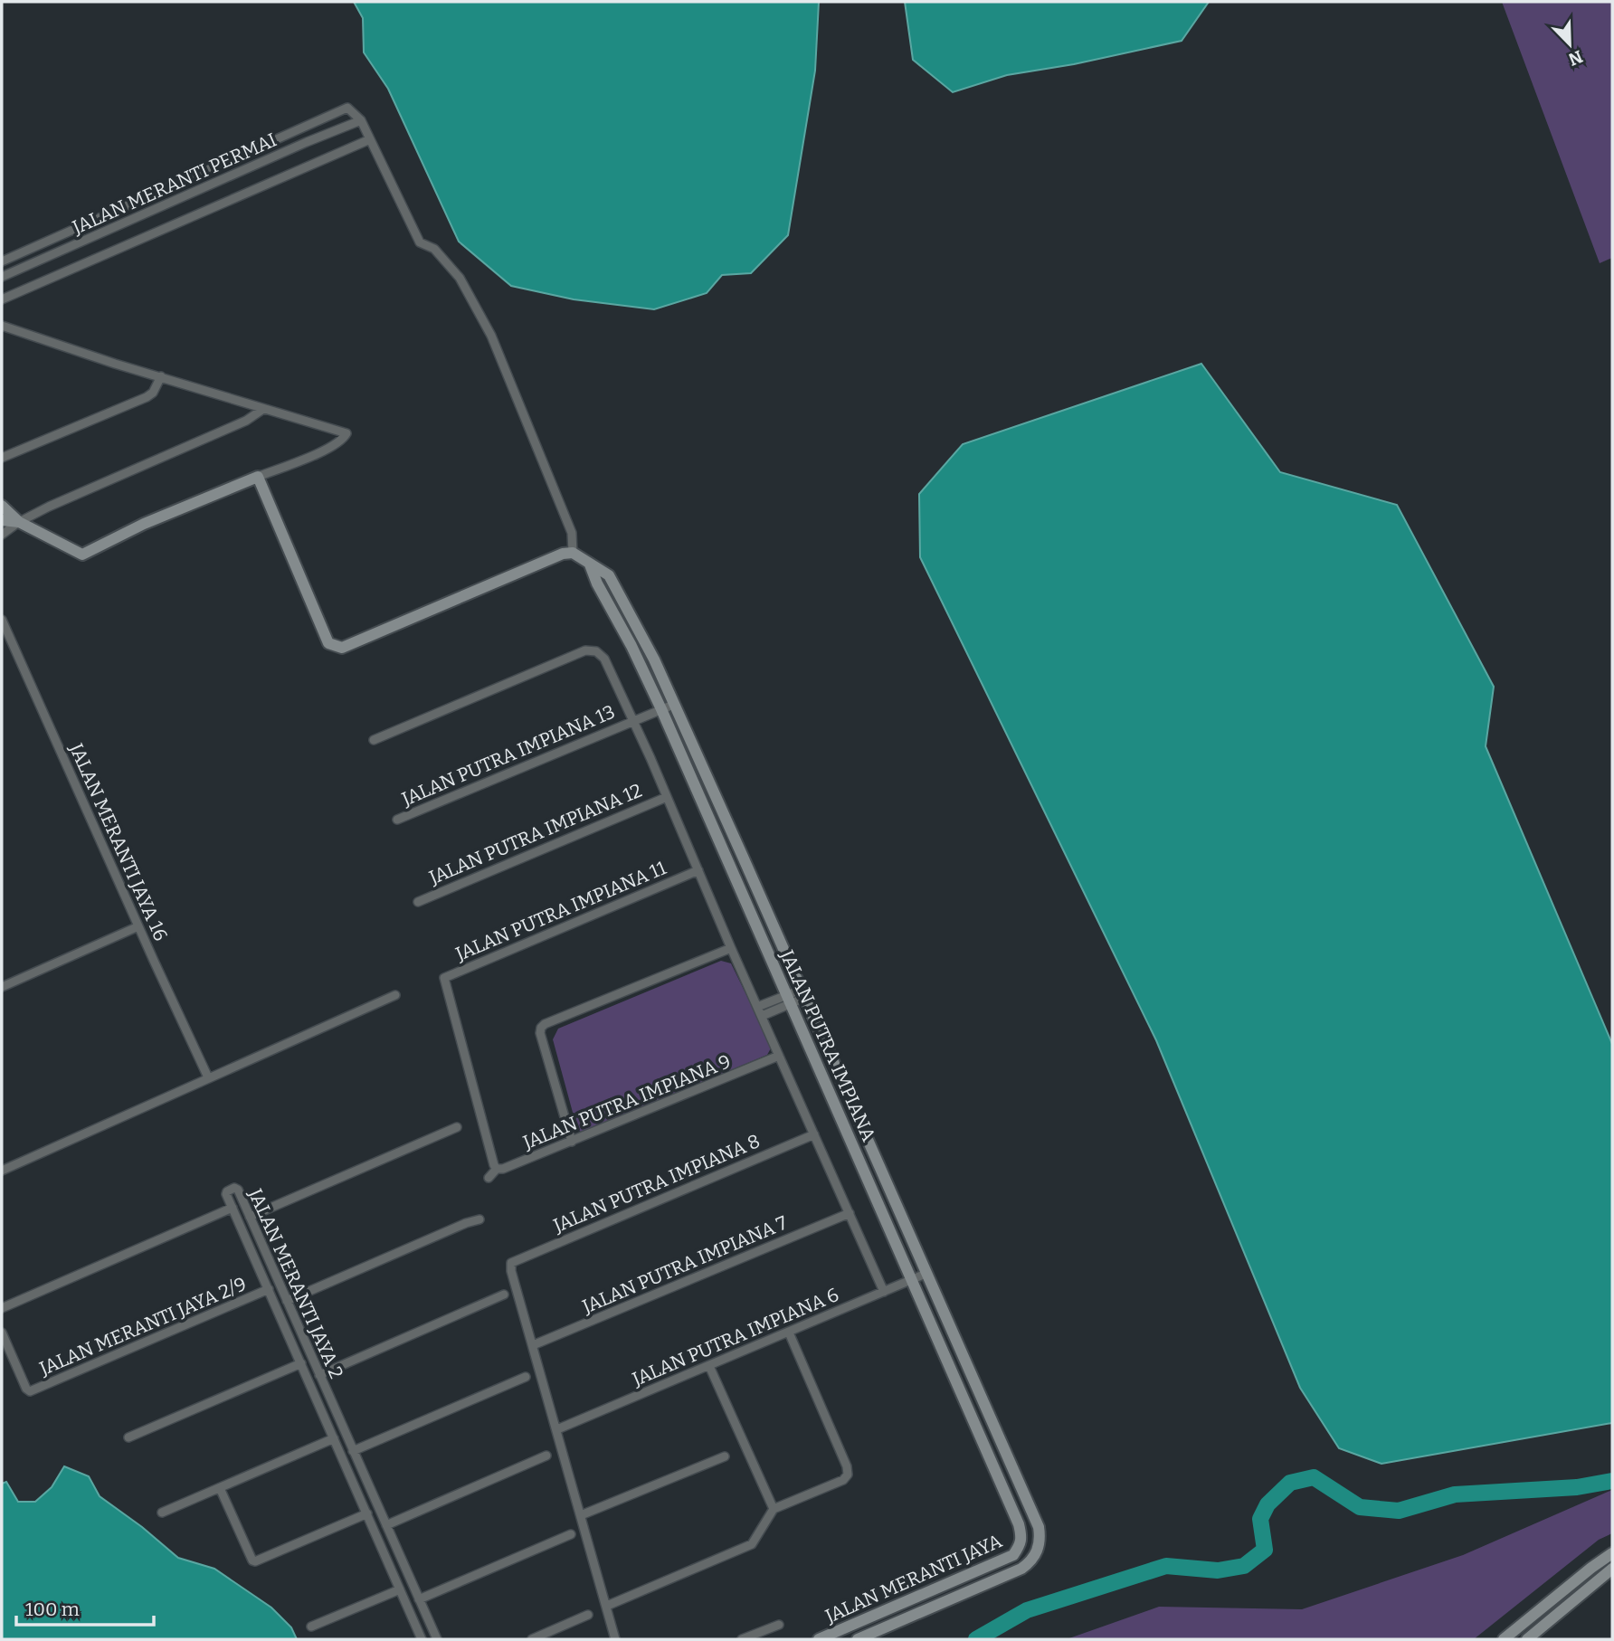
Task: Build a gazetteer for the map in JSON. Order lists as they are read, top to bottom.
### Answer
{
  "streets": {
    "street": [
      "JALAN MERANTI PERMAI",
      "JALAN PUTRA IMPIANA 13",
      "JALAN PUTRA IMPIANA 12",
      "JALAN MERANTI JAYA 16",
      "JALAN PUTRA IMPIANA 11",
      "JALAN PUTRA IMPIANA",
      "JALAN PUTRA IMPIANA 9",
      "JALAN PUTRA IMPIANA 8",
      "JALAN PUTRA IMPIANA 7",
      "JALAN MERANTI JAYA 2",
      "JALAN MERANTI JAYA 2/9",
      "JALAN PUTRA IMPIANA 6",
      "JALAN MERANTI JAYA"
    ]
  },
  "crossings": [
    ["JALAN PUTRA IMPIANA 13", "JALAN PUTRA IMPIANA"],
    ["JALAN PUTRA IMPIANA 11", "JALAN PUTRA IMPIANA 9"],
    ["JALAN PUTRA IMPIANA", "JALAN PUTRA IMPIANA 6"],
    ["JALAN PUTRA IMPIANA", "JALAN MERANTI JAYA"],
    ["JALAN PUTRA IMPIANA 8", "JALAN PUTRA IMPIANA 7"],
    ["JALAN MERANTI JAYA 2", "JALAN MERANTI JAYA 2/9"]
  ],
  "scale_bar": "100 m",
  "north": "bottom right"
}
